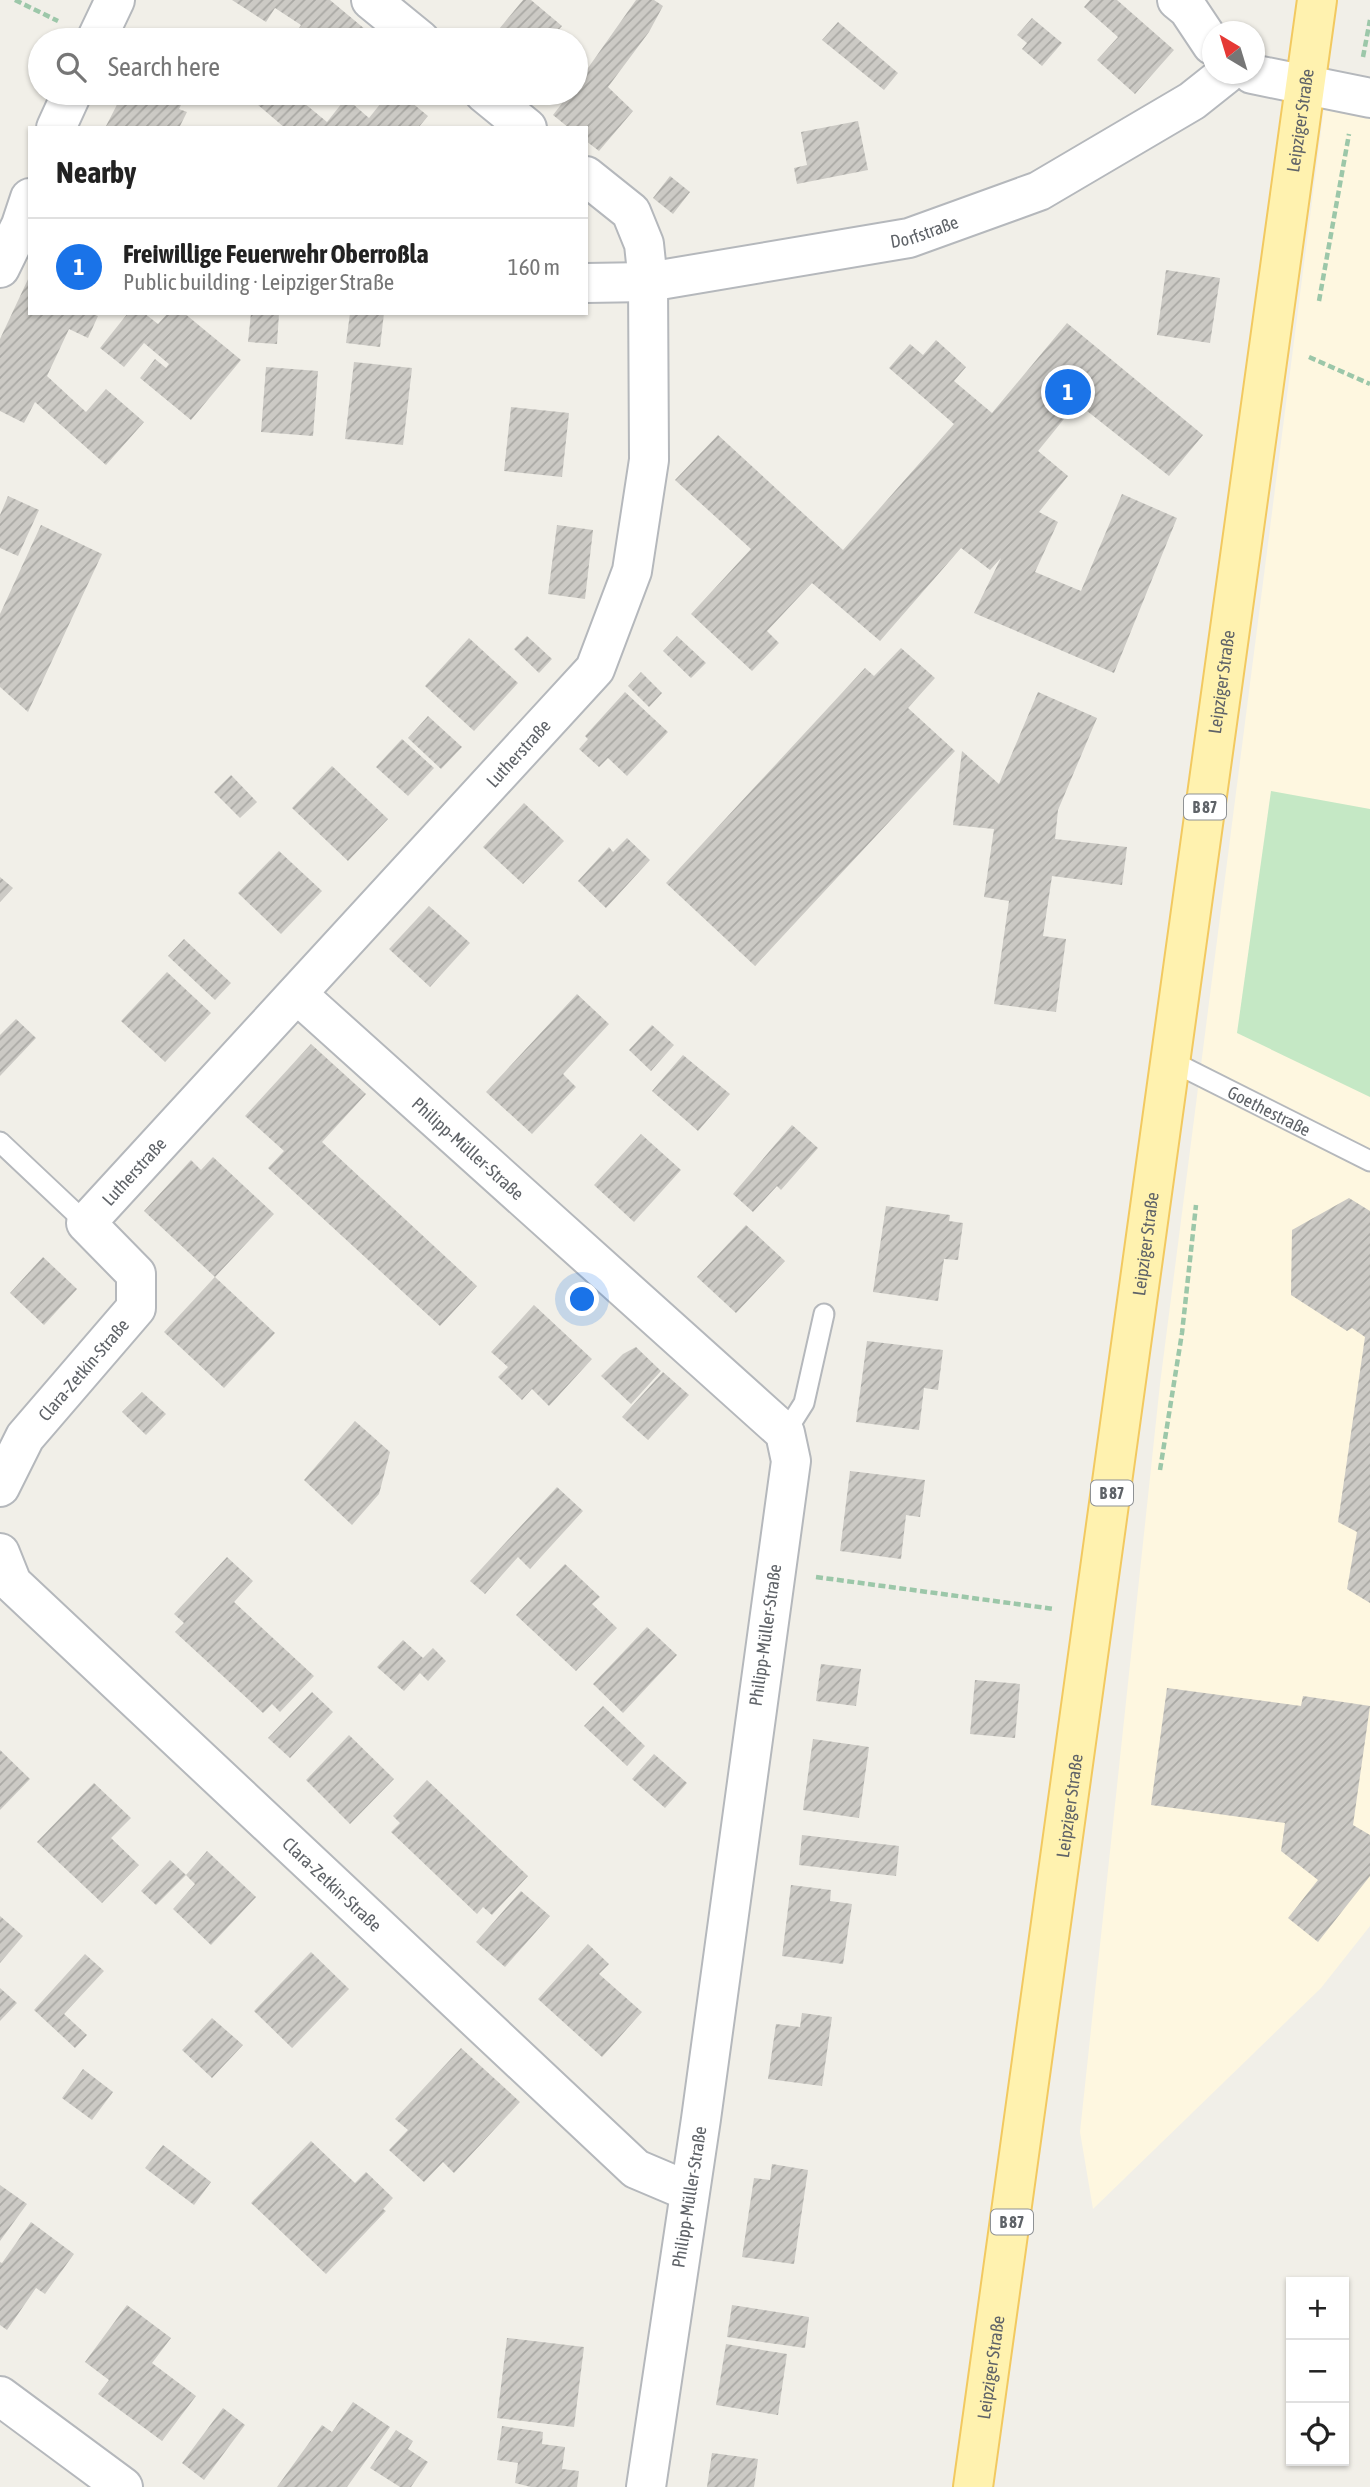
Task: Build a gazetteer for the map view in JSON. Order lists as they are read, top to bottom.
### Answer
{
  "streets": {
    "main road": ["Leipziger Straße", "B 87"],
    "street": [
      "Dorfstraße",
      "Lutherstraße",
      "Philipp-Müller-Straße",
      "Clara-Zetkin-Straße"
    ],
    "lane": ["Goethestraße"]
  },
  "crossings": [
    ["Leipziger Straße", "Goethestraße"],
    ["Dorfstraße", "Lutherstraße"],
    ["Lutherstraße", "Philipp-Müller-Straße"],
    ["Lutherstraße", "Clara-Zetkin-Straße"],
    ["Philipp-Müller-Straße", "Clara-Zetkin-Straße"]
  ],
  "north": "top left",
  "page": {
    "search": "Search here",
    "heading": "Nearby",
    "list": [
      {
        "mark": "1",
        "name": "Freiwillige Feuerwehr Oberroßla",
        "note": "Public building · Leipziger Straße",
        "value": "160 m"
      }
    ],
    "pins": "1",
    "map_buttons": ["+", "−"]
  }
}
